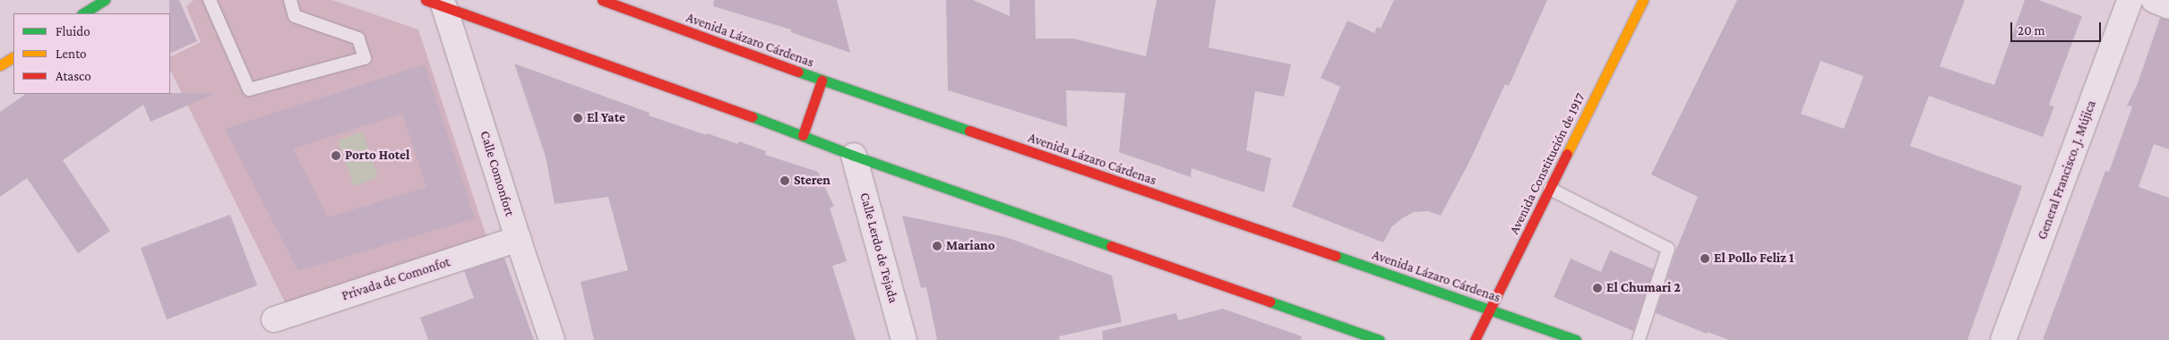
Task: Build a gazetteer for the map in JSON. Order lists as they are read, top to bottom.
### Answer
{
  "streets": {
    "main road": ["Avenida Lázaro Cárdenas", "Avenida Constitución de 1917"],
    "street": [
      "General Francisco. J. Mújica",
      "Calle Comonfort",
      "Calle Lerdo de Tejada",
      "Privada de Comonfot"
    ]
  },
  "crossings": [
    ["Avenida Lázaro Cárdenas", "Avenida Constitución de 1917"],
    ["Calle Comonfort", "Privada de Comonfot"]
  ],
  "places": [
    "El Yate",
    "Porto Hotel",
    "Steren",
    "Mariano",
    "El Pollo Feliz 1",
    "El Chumari 2"
  ],
  "legend": ["Fluido", "Lento", "Atasco"],
  "scale_bar": "20 m"
}
